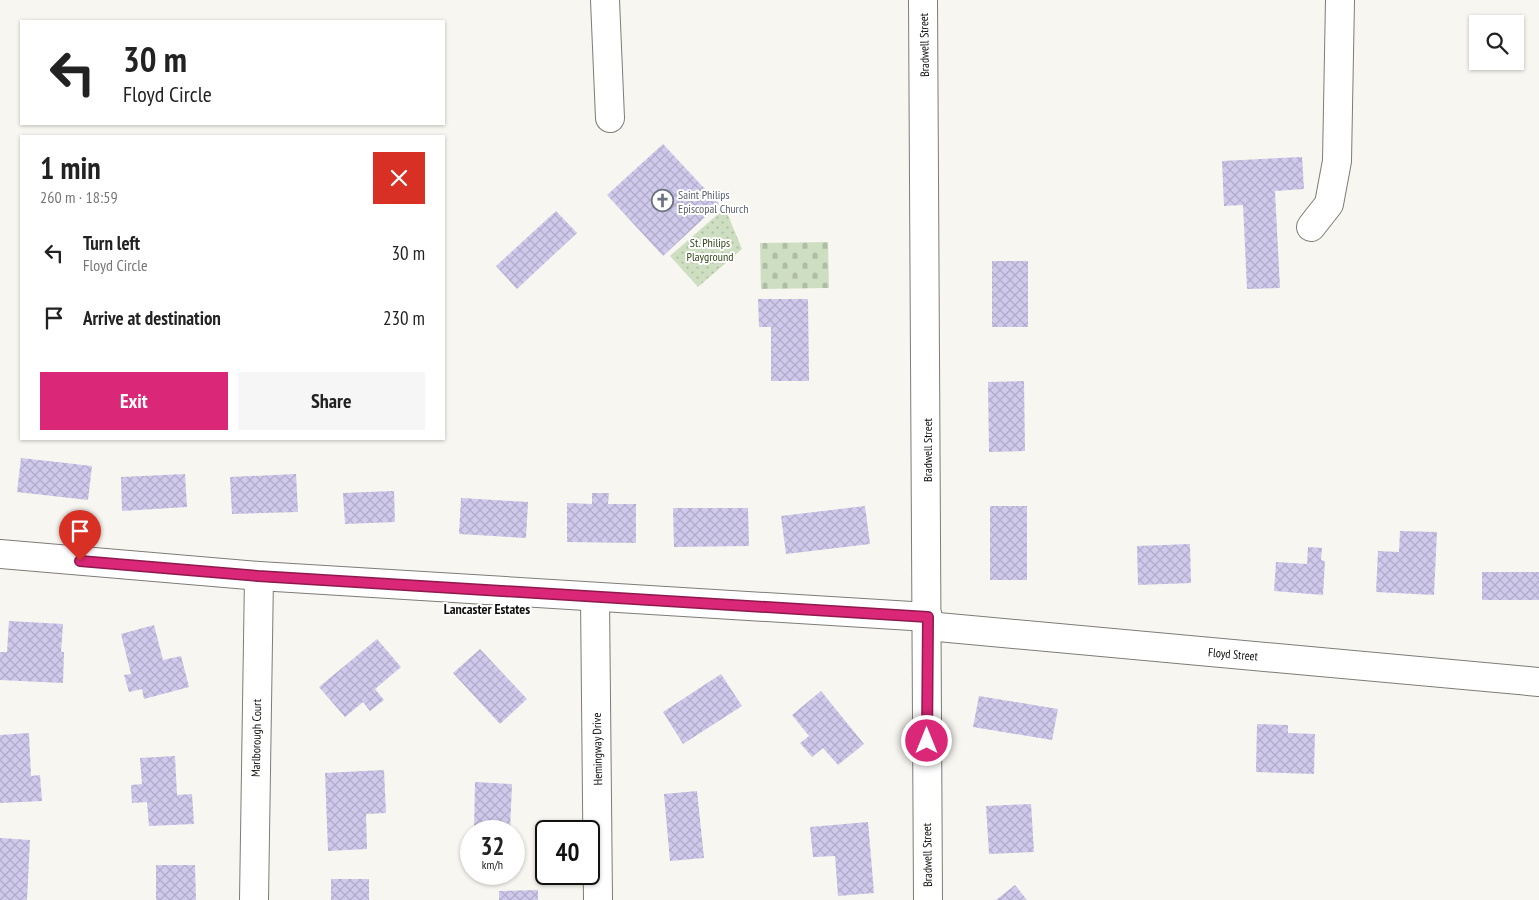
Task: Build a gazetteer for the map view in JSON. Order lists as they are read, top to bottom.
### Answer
{
  "streets": {
    "street": [
      "Bradwell Street",
      "Floyd Street",
      "Marlborough Court",
      "Hemingway Drive"
    ]
  },
  "crossings": [
    ["Bradwell Street", "Floyd Street"],
    ["Floyd Street", "Marlborough Court"],
    ["Floyd Street", "Hemingway Drive"]
  ],
  "districts": ["Lancaster Estates"],
  "parks": ["St. Philips Playground"],
  "places": {
    "church": ["Saint Philips Episcopal Church"]
  },
  "page": {
    "turn": ["30 m", "Floyd Circle"],
    "heading": ["1 min", "260 m · 18:59"],
    "list": [
      {
        "name": "Turn left",
        "note": "Floyd Circle",
        "value": "30 m"
      },
      {
        "name": "Arrive at destination",
        "value": "230 m"
      }
    ],
    "buttons": ["Exit", "Share"],
    "speed": "32 km/h",
    "limit": "40"
  }
}
